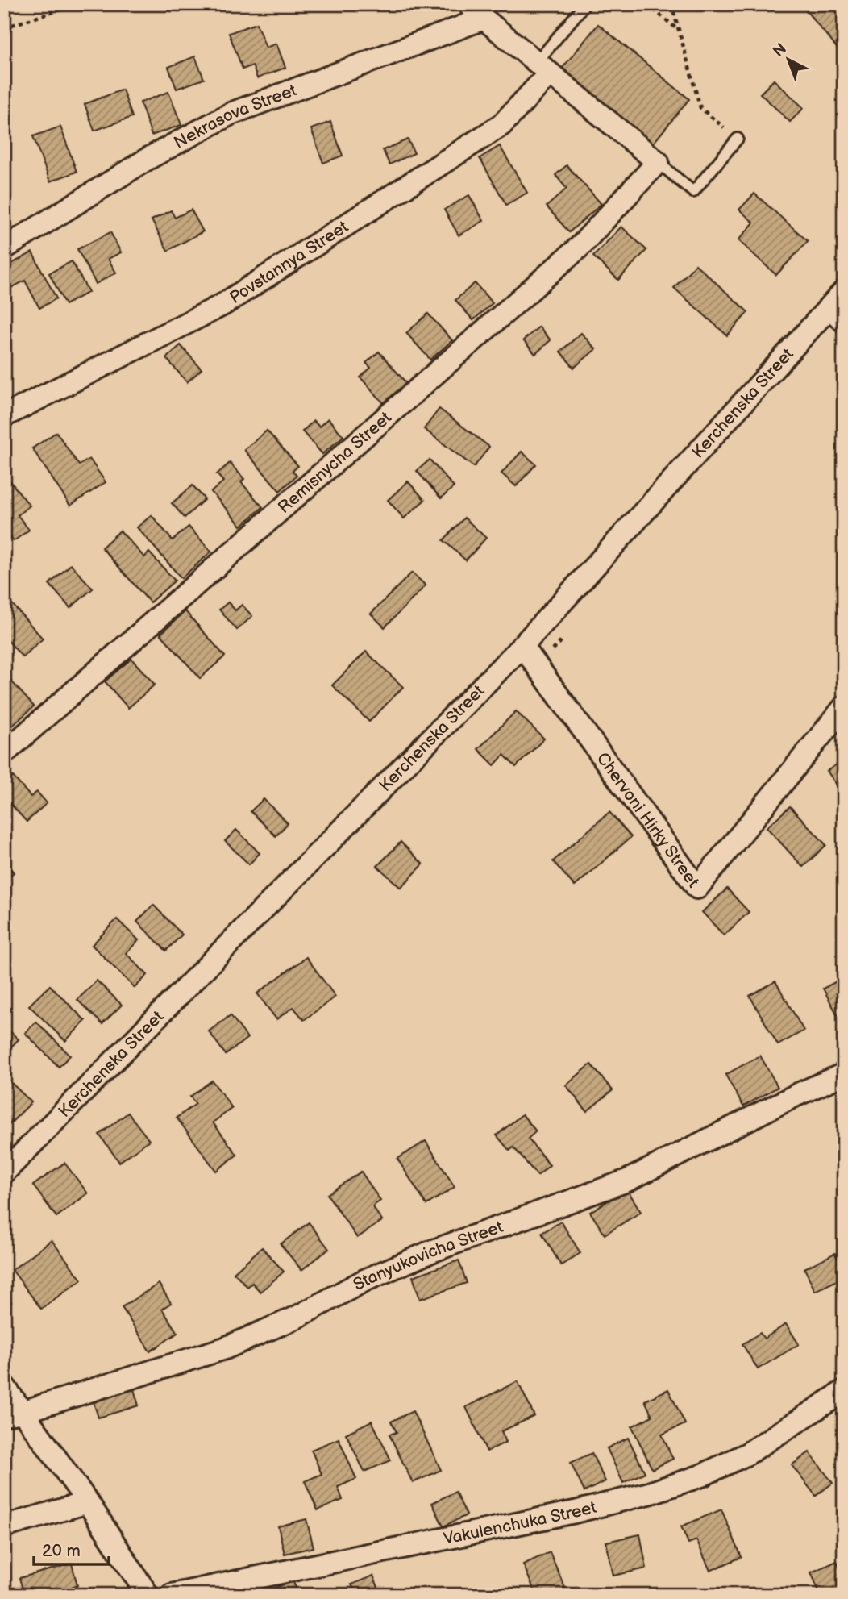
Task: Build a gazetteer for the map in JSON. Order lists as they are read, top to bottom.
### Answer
{
  "streets": {
    "street": [
      "Nekrasova Street",
      "Povstannya Street",
      "Kerchenska Street",
      "Remisnycha Street",
      "Chervoni Hirky Street",
      "Stanyukovicha Street",
      "Vakulenchuka Street"
    ]
  },
  "crossings": [
    ["Kerchenska Street", "Chervoni Hirky Street"]
  ],
  "scale_bar": "20 m",
  "north": "top left"
}
